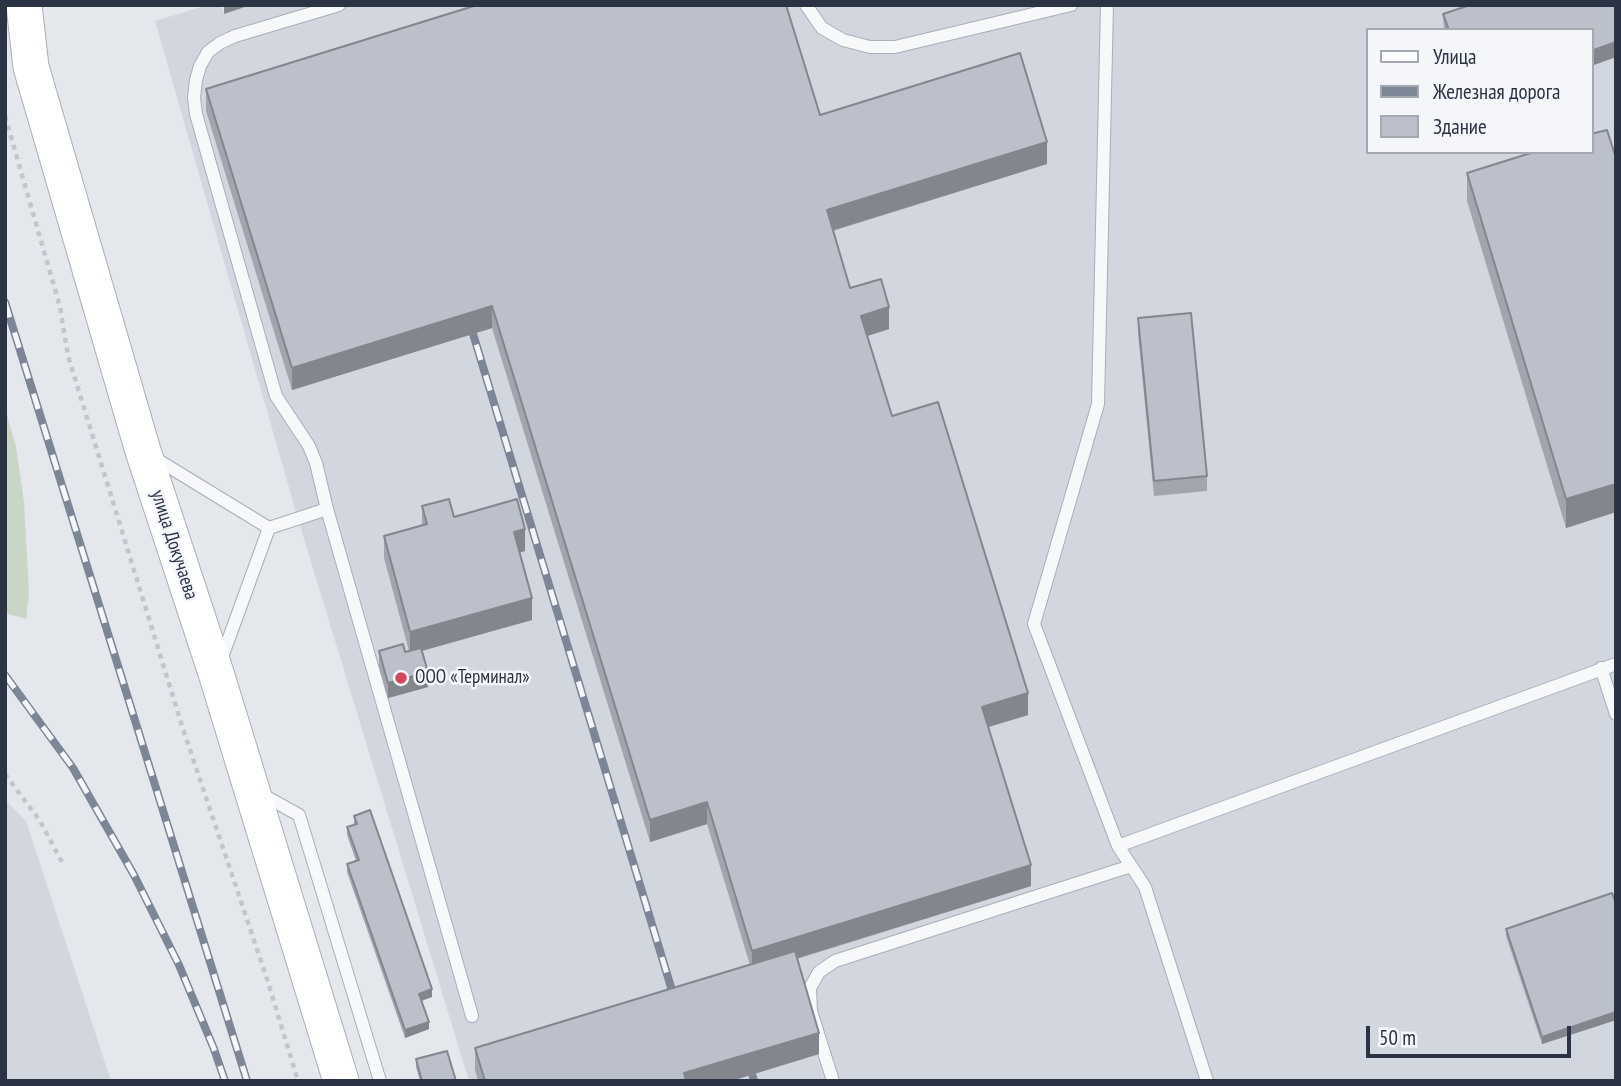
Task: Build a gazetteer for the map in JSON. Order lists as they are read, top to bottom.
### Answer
{
  "streets": {
    "main road": ["улица Докучаева"]
  },
  "places": ["ООО «Терминал»"],
  "legend": ["Улица", "Железная дорога", "Здание"],
  "scale_bar": "50 m"
}
